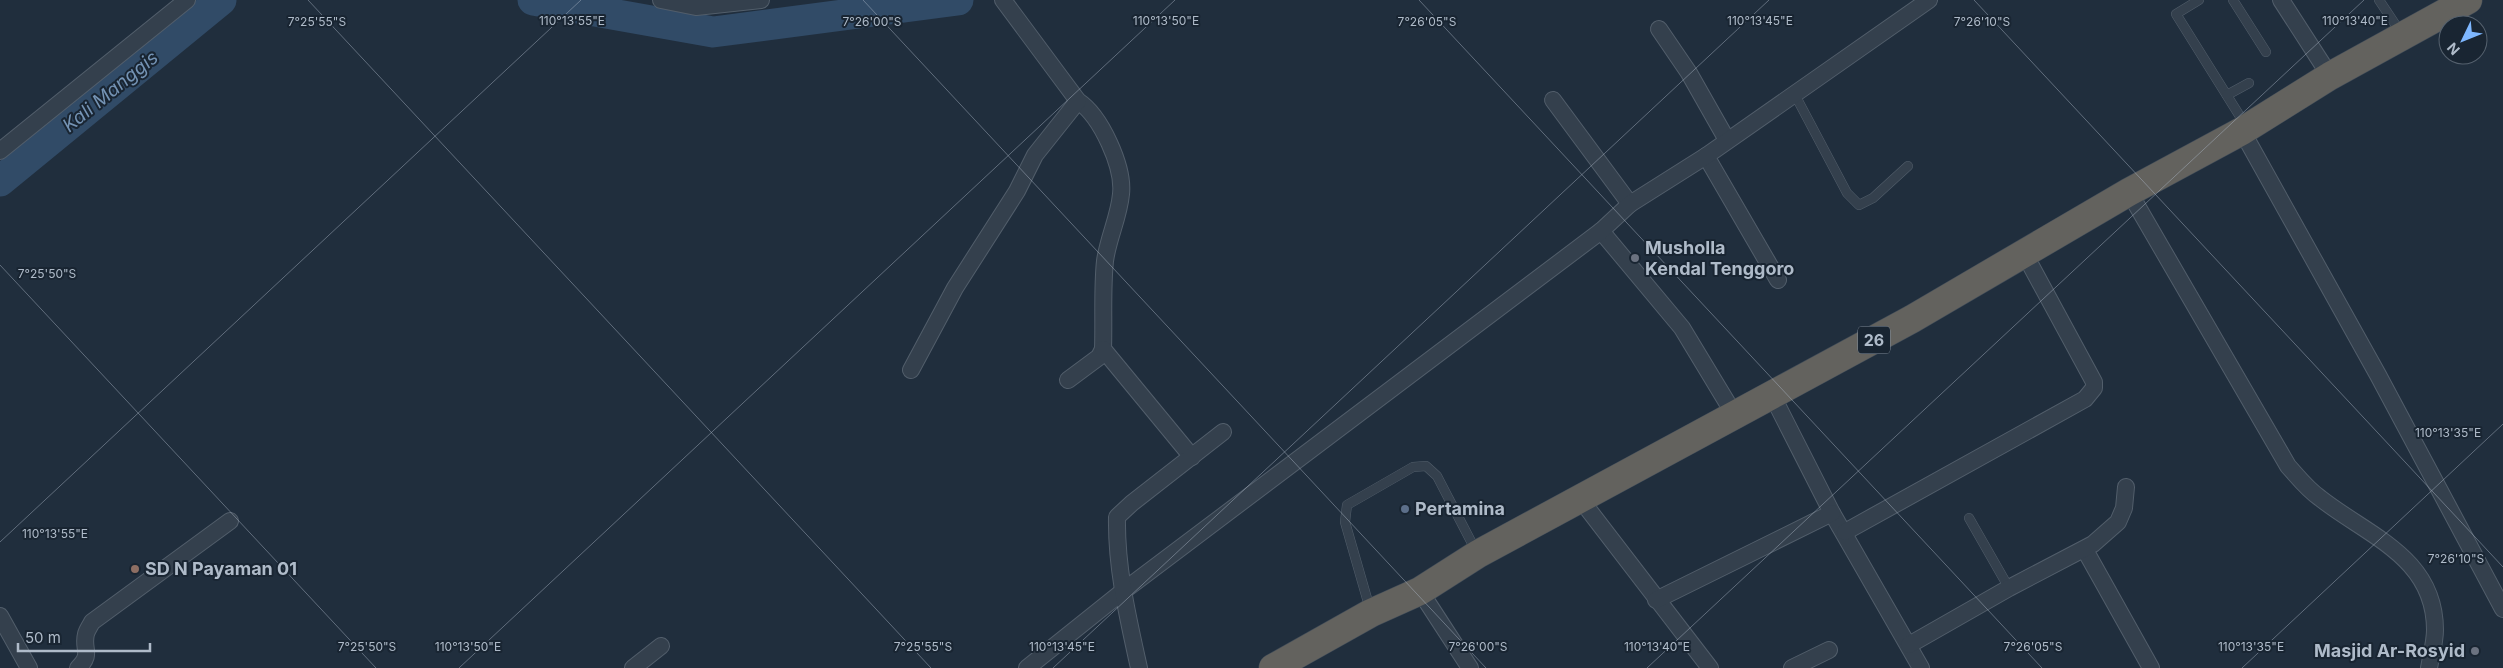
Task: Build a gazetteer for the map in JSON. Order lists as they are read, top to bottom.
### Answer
{
  "streets": {
    "highway": ["26"]
  },
  "water": ["Kali Manggis"],
  "places": [
    "Musholla Kendal Tenggoro",
    "Pertamina",
    "SD N Payaman 01",
    "Masjid Ar-Rosyid"
  ],
  "scale_bar": "50 m",
  "north": "bottom left",
  "coordinates": [
    "110°13'55\"E",
    "110°13'50\"E",
    "110°13'45\"E",
    "110°13'40\"E",
    "7°25'55\"S",
    "7°26'00\"S",
    "7°26'05\"S",
    "7°26'10\"S",
    "7°25'50\"S",
    "110°13'35\"E"
  ]
}
